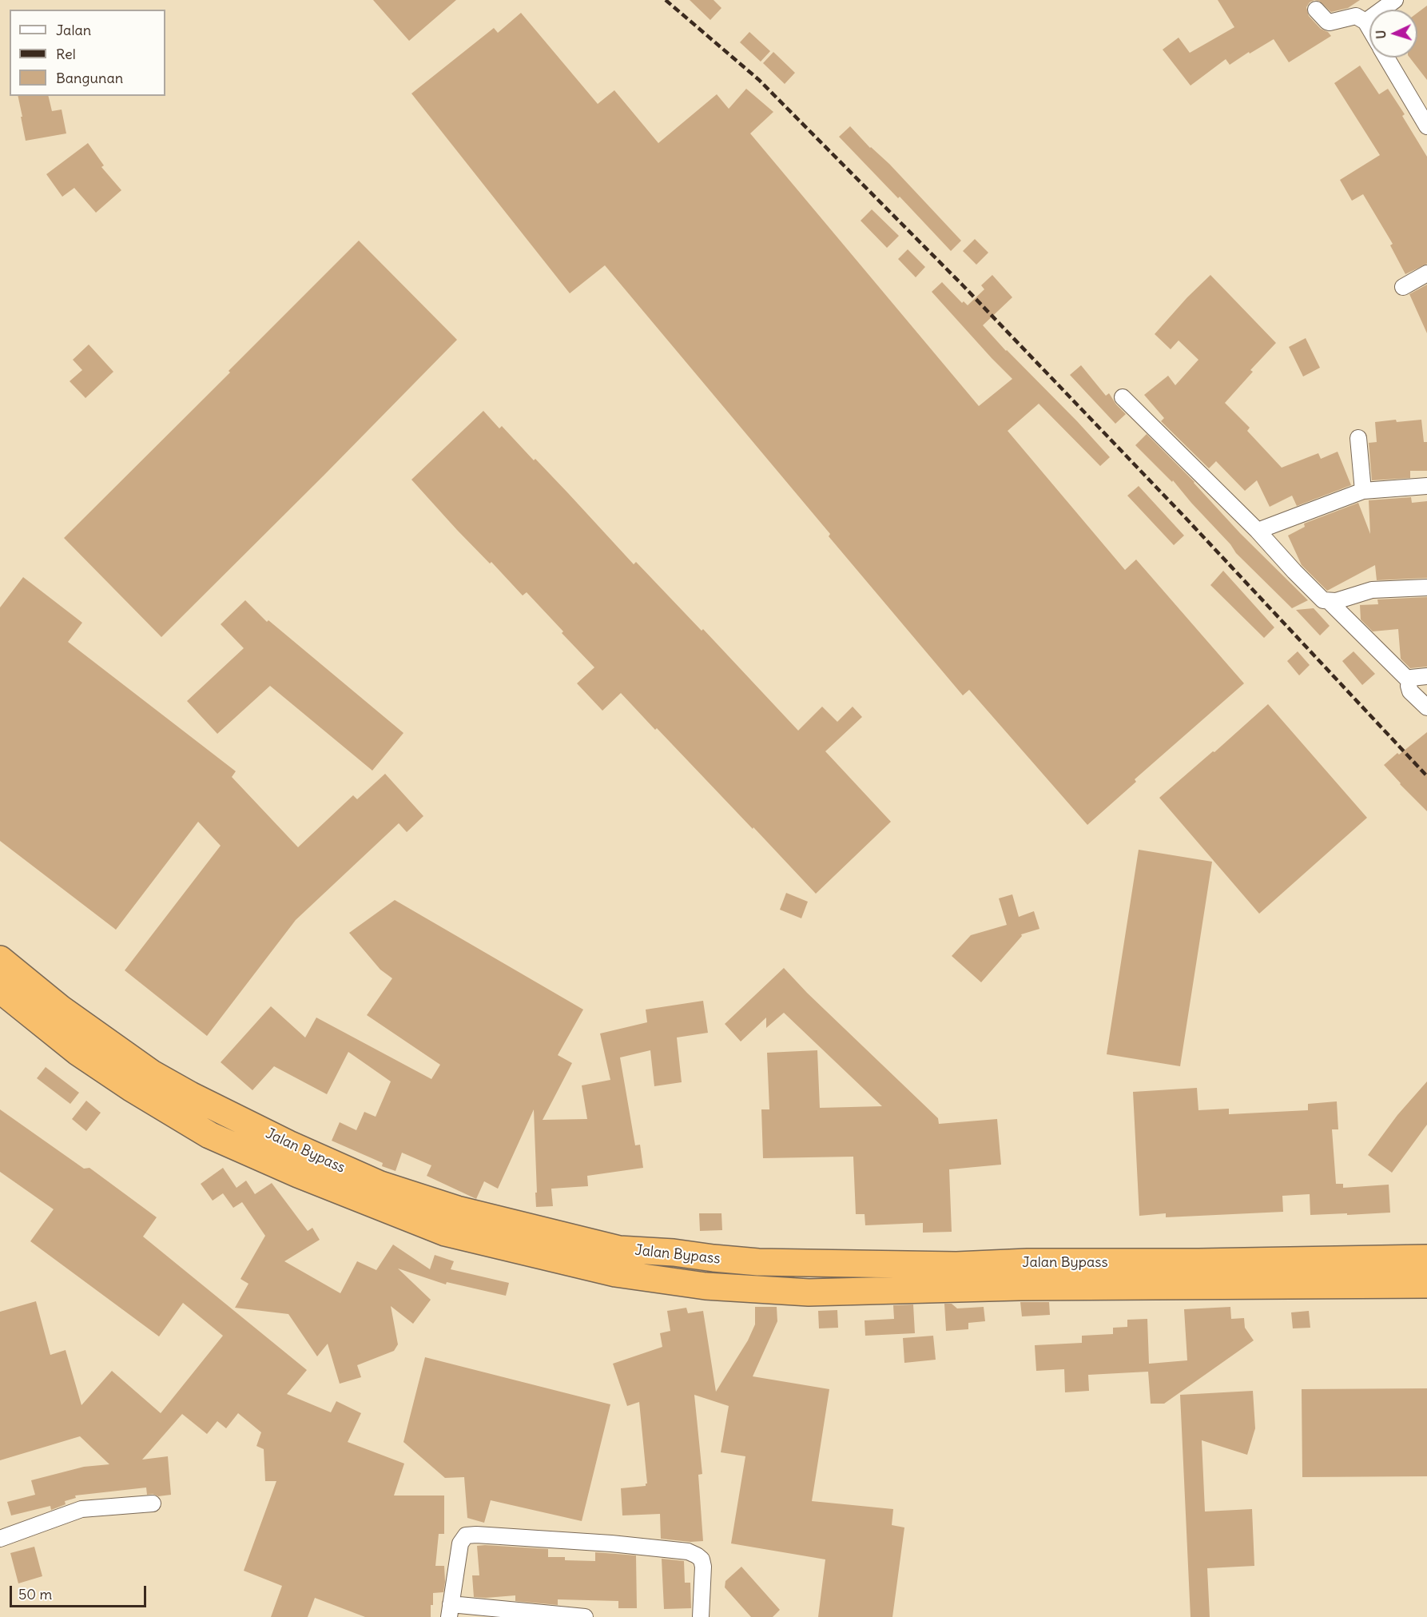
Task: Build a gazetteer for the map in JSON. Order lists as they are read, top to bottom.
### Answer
{
  "streets": {
    "highway": ["Jalan Bypass"]
  },
  "legend": ["Jalan", "Rel", "Bangunan"],
  "scale_bar": "50 m",
  "north": "left"
}
